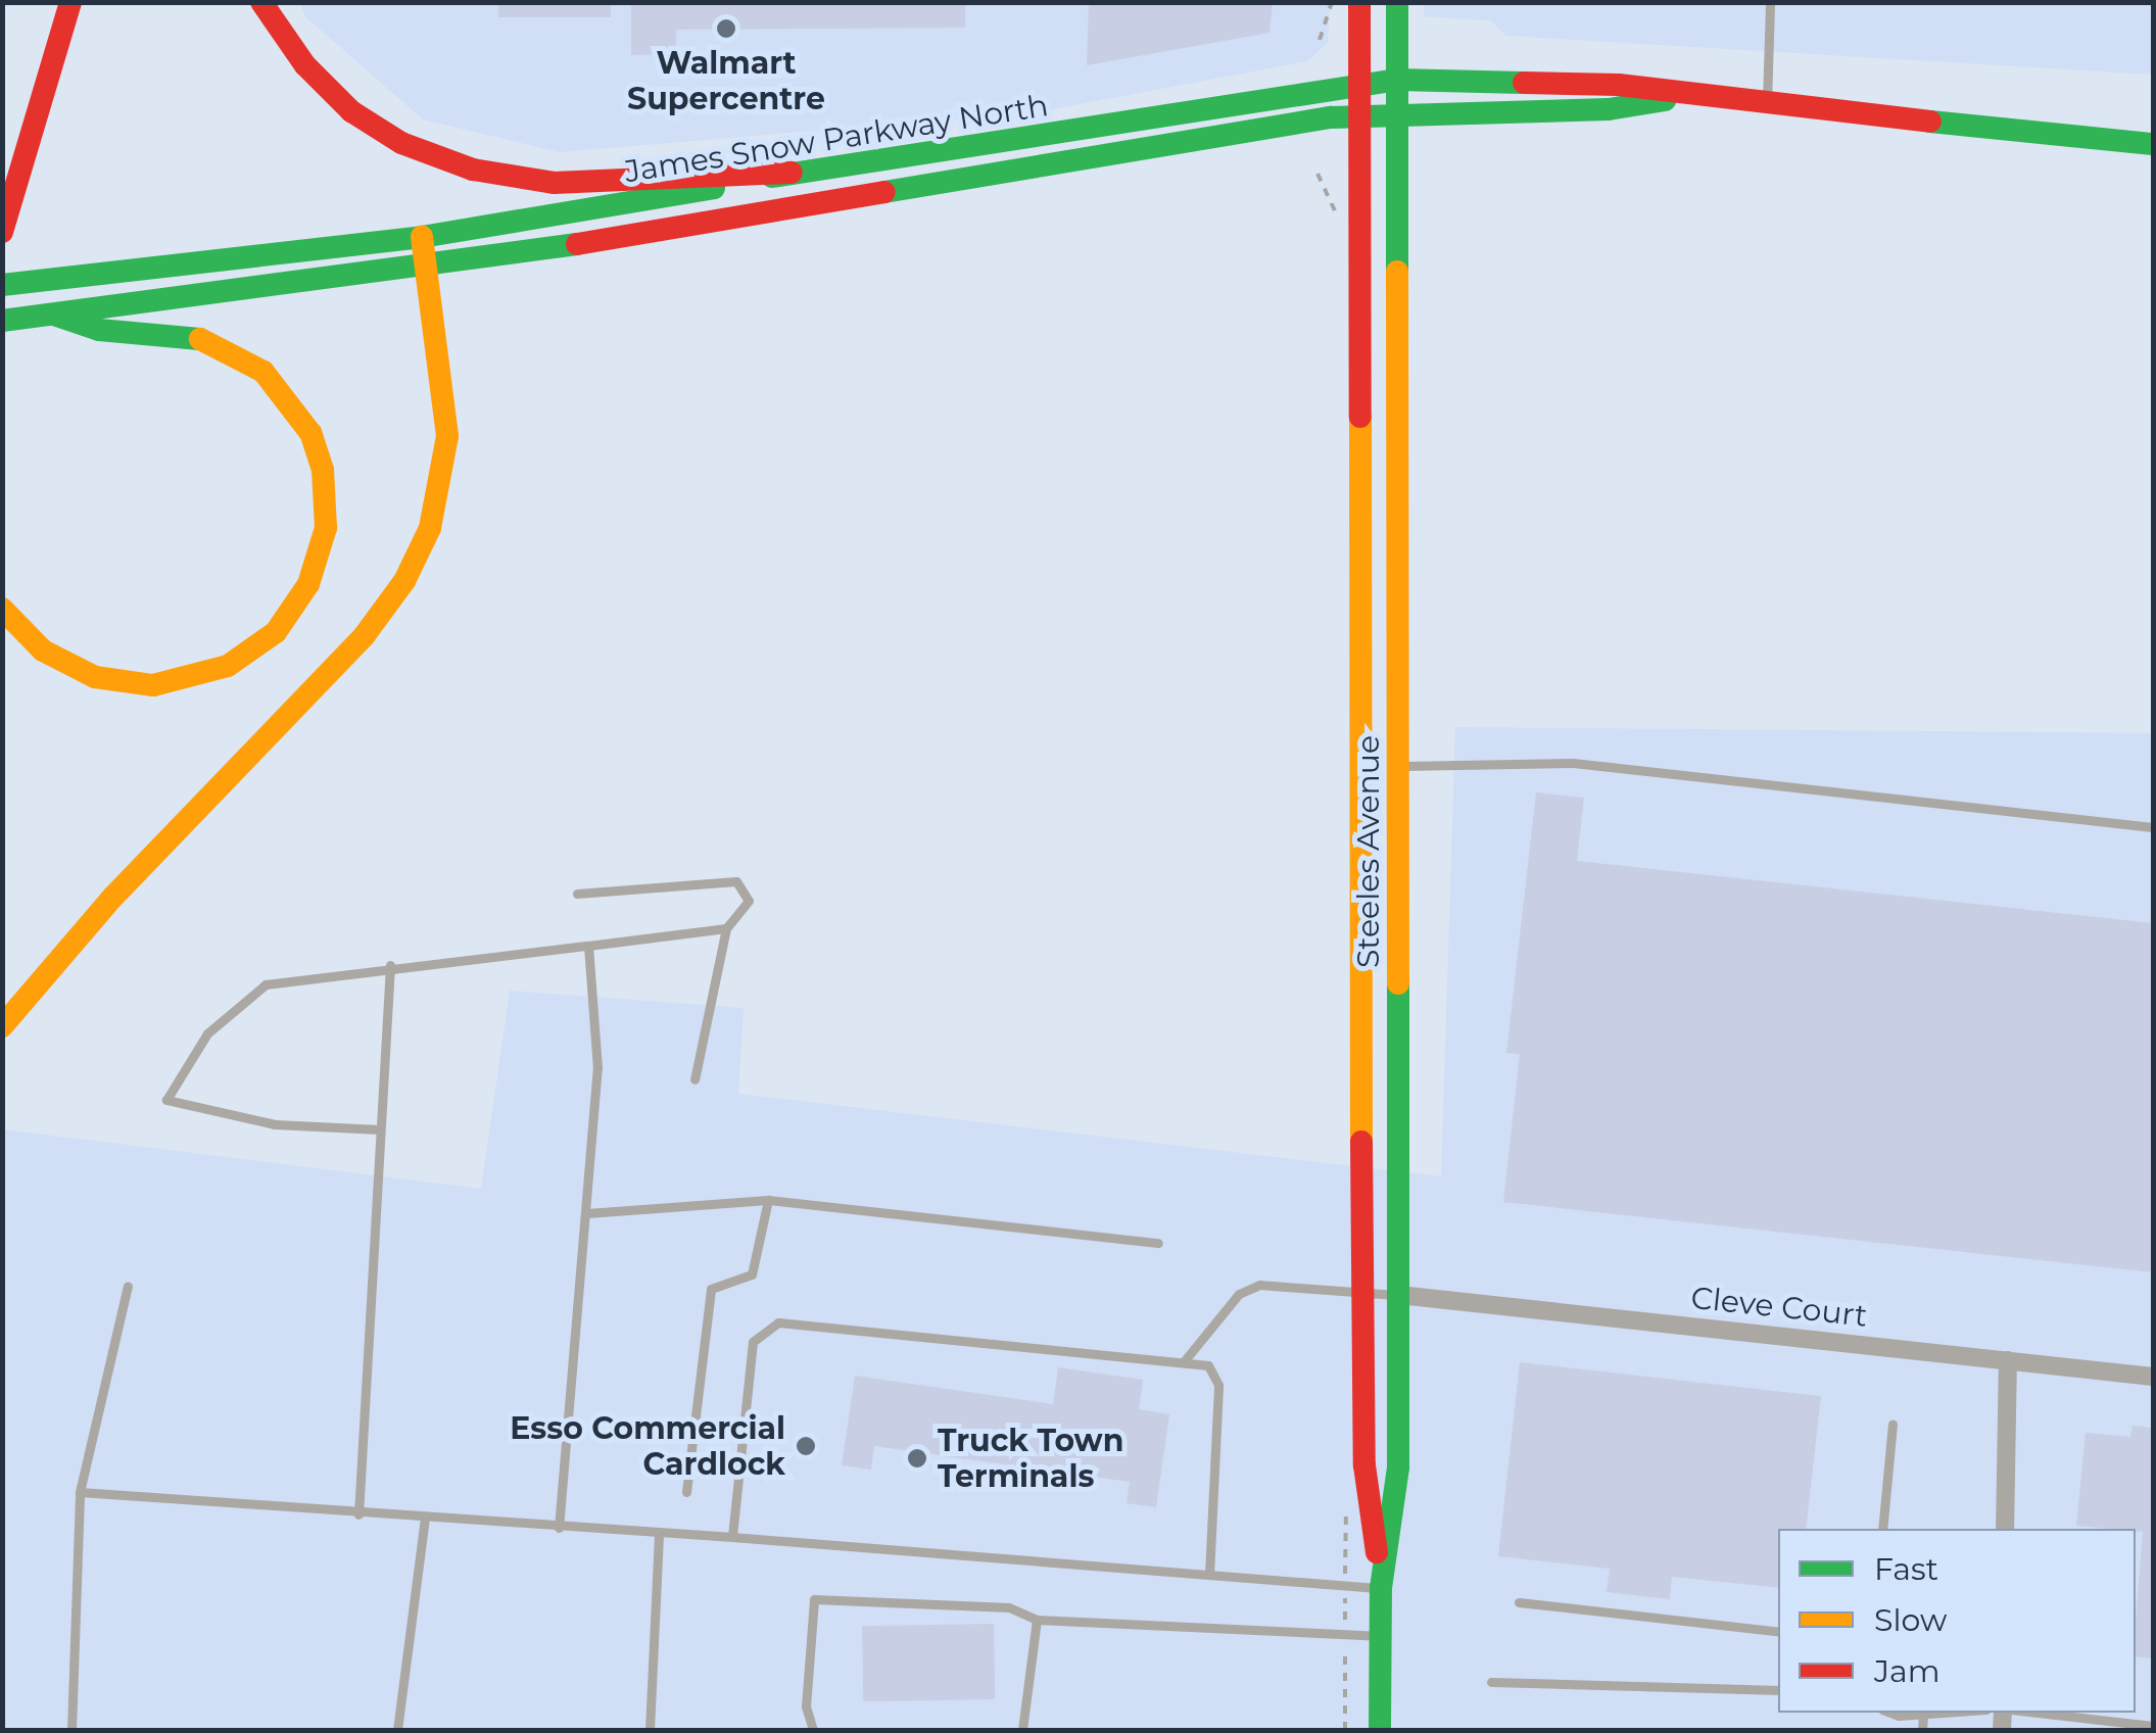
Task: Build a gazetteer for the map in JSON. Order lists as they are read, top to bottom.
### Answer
{
  "streets": {
    "main road": ["James Snow Parkway North", "Steeles Avenue"],
    "street": ["Cleve Court"]
  },
  "crossings": [
    ["James Snow Parkway North", "Steeles Avenue"],
    ["Steeles Avenue", "Cleve Court"]
  ],
  "places": ["Walmart Supercentre", "Esso Commercial Cardlock", "Truck Town Terminals"],
  "legend": ["Fast", "Slow", "Jam"]
}
